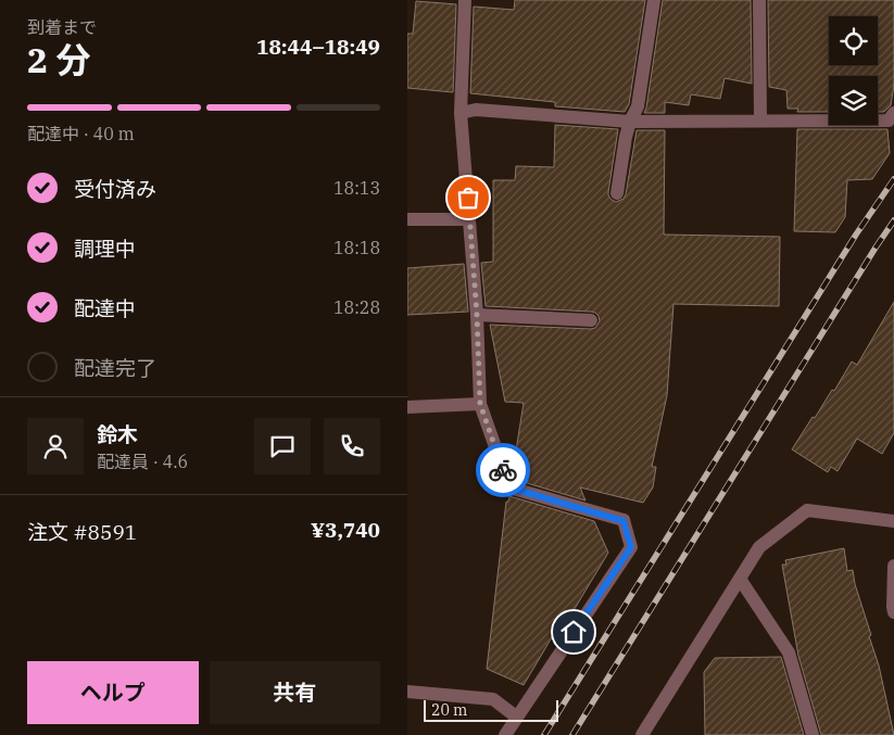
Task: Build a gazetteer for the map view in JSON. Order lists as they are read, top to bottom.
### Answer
{
  "scale_bar": "20 m",
  "page": {
    "heading": ["2 分", "到着まで", "18:44–18:49"],
    "panel": [
      "鈴木",
      "配達員 · 4.6",
      "注文 #8591",
      "¥3,740"
    ],
    "bar": "配達中 · 40 m",
    "list": [
      ["受付済み", "18:13"],
      ["調理中", "18:18"],
      ["配達中", "18:28"],
      "配達完了"
    ],
    "buttons": ["ヘルプ", "共有"],
    "scale": "20 m"
  }
}
